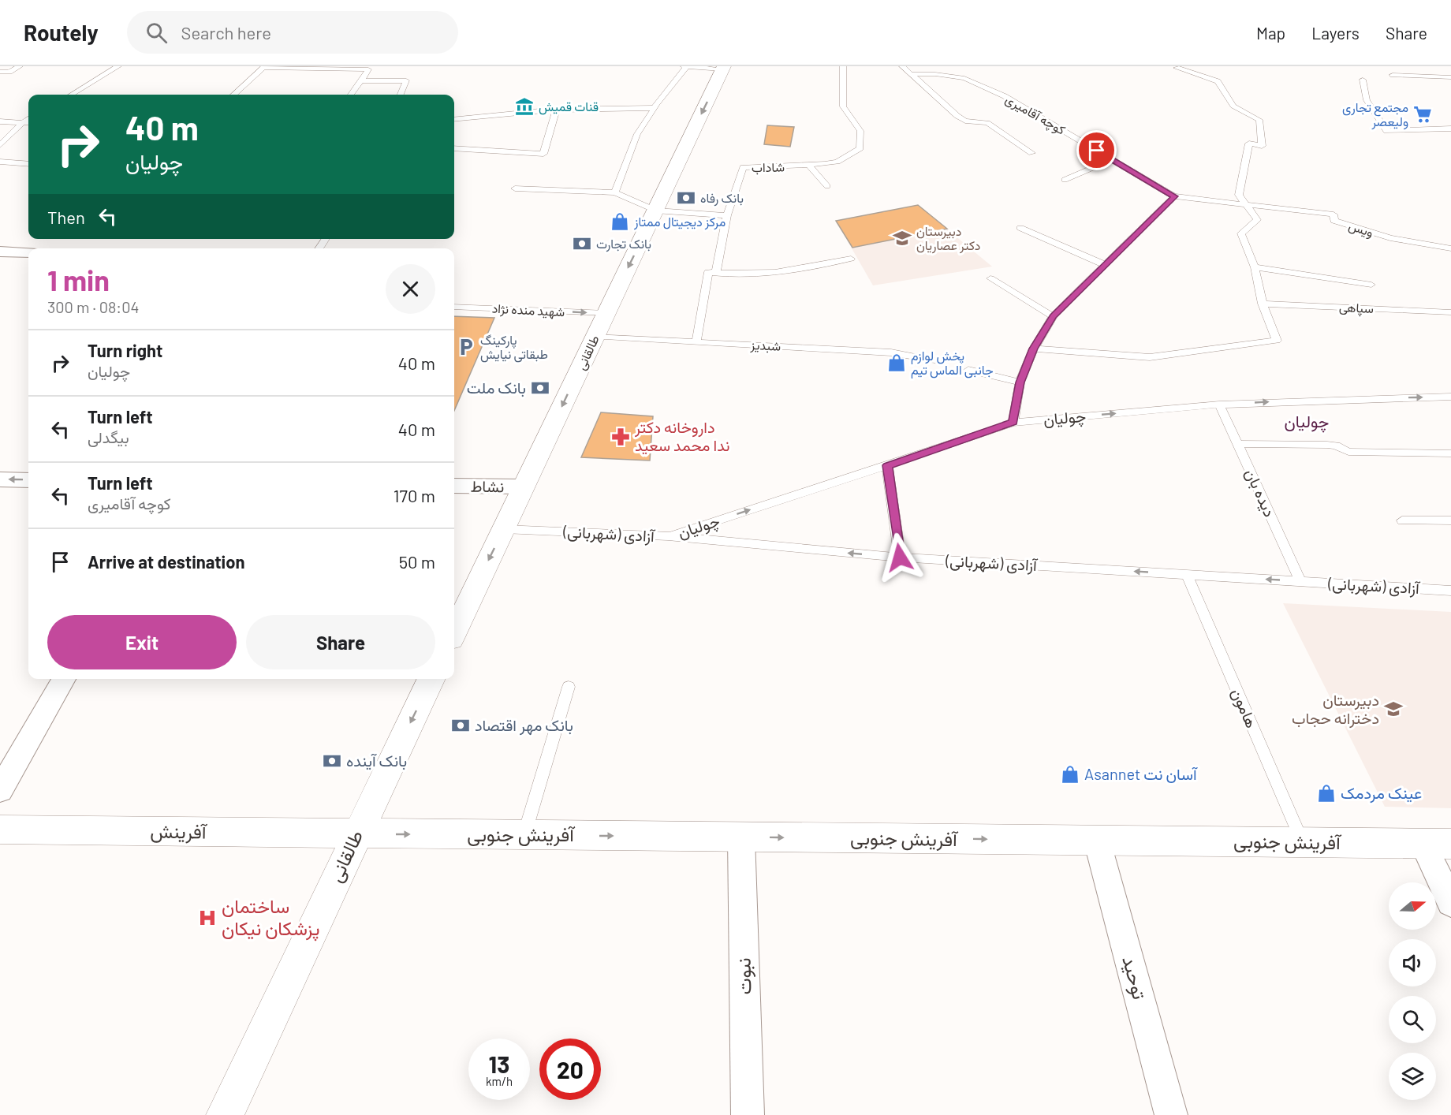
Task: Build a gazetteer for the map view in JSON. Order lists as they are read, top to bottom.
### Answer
{
  "streets": {
    "main road": ["طالقانی", "آفرینش", "آفرینش جنوبی"],
    "street": ["نشاط", "نبوت", "توحید"],
    "lane": [
      "کوچه آقامیری",
      "شاداب",
      "ویس",
      "سپاهی",
      "شهید منده نژاد",
      "شبدیز",
      "چولیان",
      "دیده بان",
      "آزادی (شهربانی)",
      "هامون"
    ]
  },
  "crossings": [
    ["شاداب", "شبدیز"],
    ["شهید منده نژاد", "طالقانی"],
    ["شبدیز", "طالقانی"],
    ["طالقانی", "نشاط"],
    ["طالقانی", "آزادی (شهربانی)"],
    ["طالقانی", "آفرینش"],
    ["طالقانی", "آفرینش جنوبی"],
    ["چولیان", "دیده بان"],
    ["چولیان", "آزادی (شهربانی)"],
    ["دیده بان", "آزادی (شهربانی)"],
    ["آزادی (شهربانی)", "هامون"],
    ["هامون", "آفرینش جنوبی"],
    ["آفرینش", "آفرینش جنوبی"],
    ["آفرینش جنوبی", "نبوت"],
    ["آفرینش جنوبی", "توحید"]
  ],
  "one_way": [
    "شهید منده نژاد",
    "طالقانی",
    "آزادی (شهربانی)",
    "آفرینش جنوبی"
  ],
  "districts": ["چولیان"],
  "places": {
    "museum": ["قنات قمیش"],
    "supermarket": ["مجتمع تجاری ولیعصر"],
    "bank": [
      "بانک رفاه",
      "بانک تجارت",
      "بانک ملت",
      "بانک مهر اقتصاد",
      "بانک آینده"
    ],
    "shop": [
      "مرکز دیجیتال ممتاز",
      "پخش لوازم جانبی الماس تیم",
      "Asannet آسان نت",
      "عینک مردمک"
    ],
    "school or university": ["دبیرستان دکتر عصاریان", "دبیرستان دخترانه حجاب"],
    "parking": ["پارکینگ طبقاتی نیایش"],
    "pharmacy": ["داروخانه دکتر ندا محمد سعید"],
    "hospital": ["ساختمان پزشکان نیکان"]
  },
  "north": "right",
  "page": {
    "header": "Routely",
    "search": "Search here",
    "nav": ["Map", "Layers", "Share"],
    "turn": ["40 m", "چولیان"],
    "then": "Then",
    "heading": ["1 min", "300 m · 08:04"],
    "list": [
      {
        "name": "Turn right",
        "note": "چولیان",
        "value": "40 m"
      },
      {
        "name": "Turn left",
        "note": "بیگدلی",
        "value": "40 m"
      },
      {
        "name": "Turn left",
        "note": "کوچه آقامیری",
        "value": "170 m"
      },
      {
        "name": "Arrive at destination",
        "value": "50 m"
      }
    ],
    "buttons": ["Exit", "Share"],
    "speed": "13 km/h",
    "limit": "20"
  }
}
